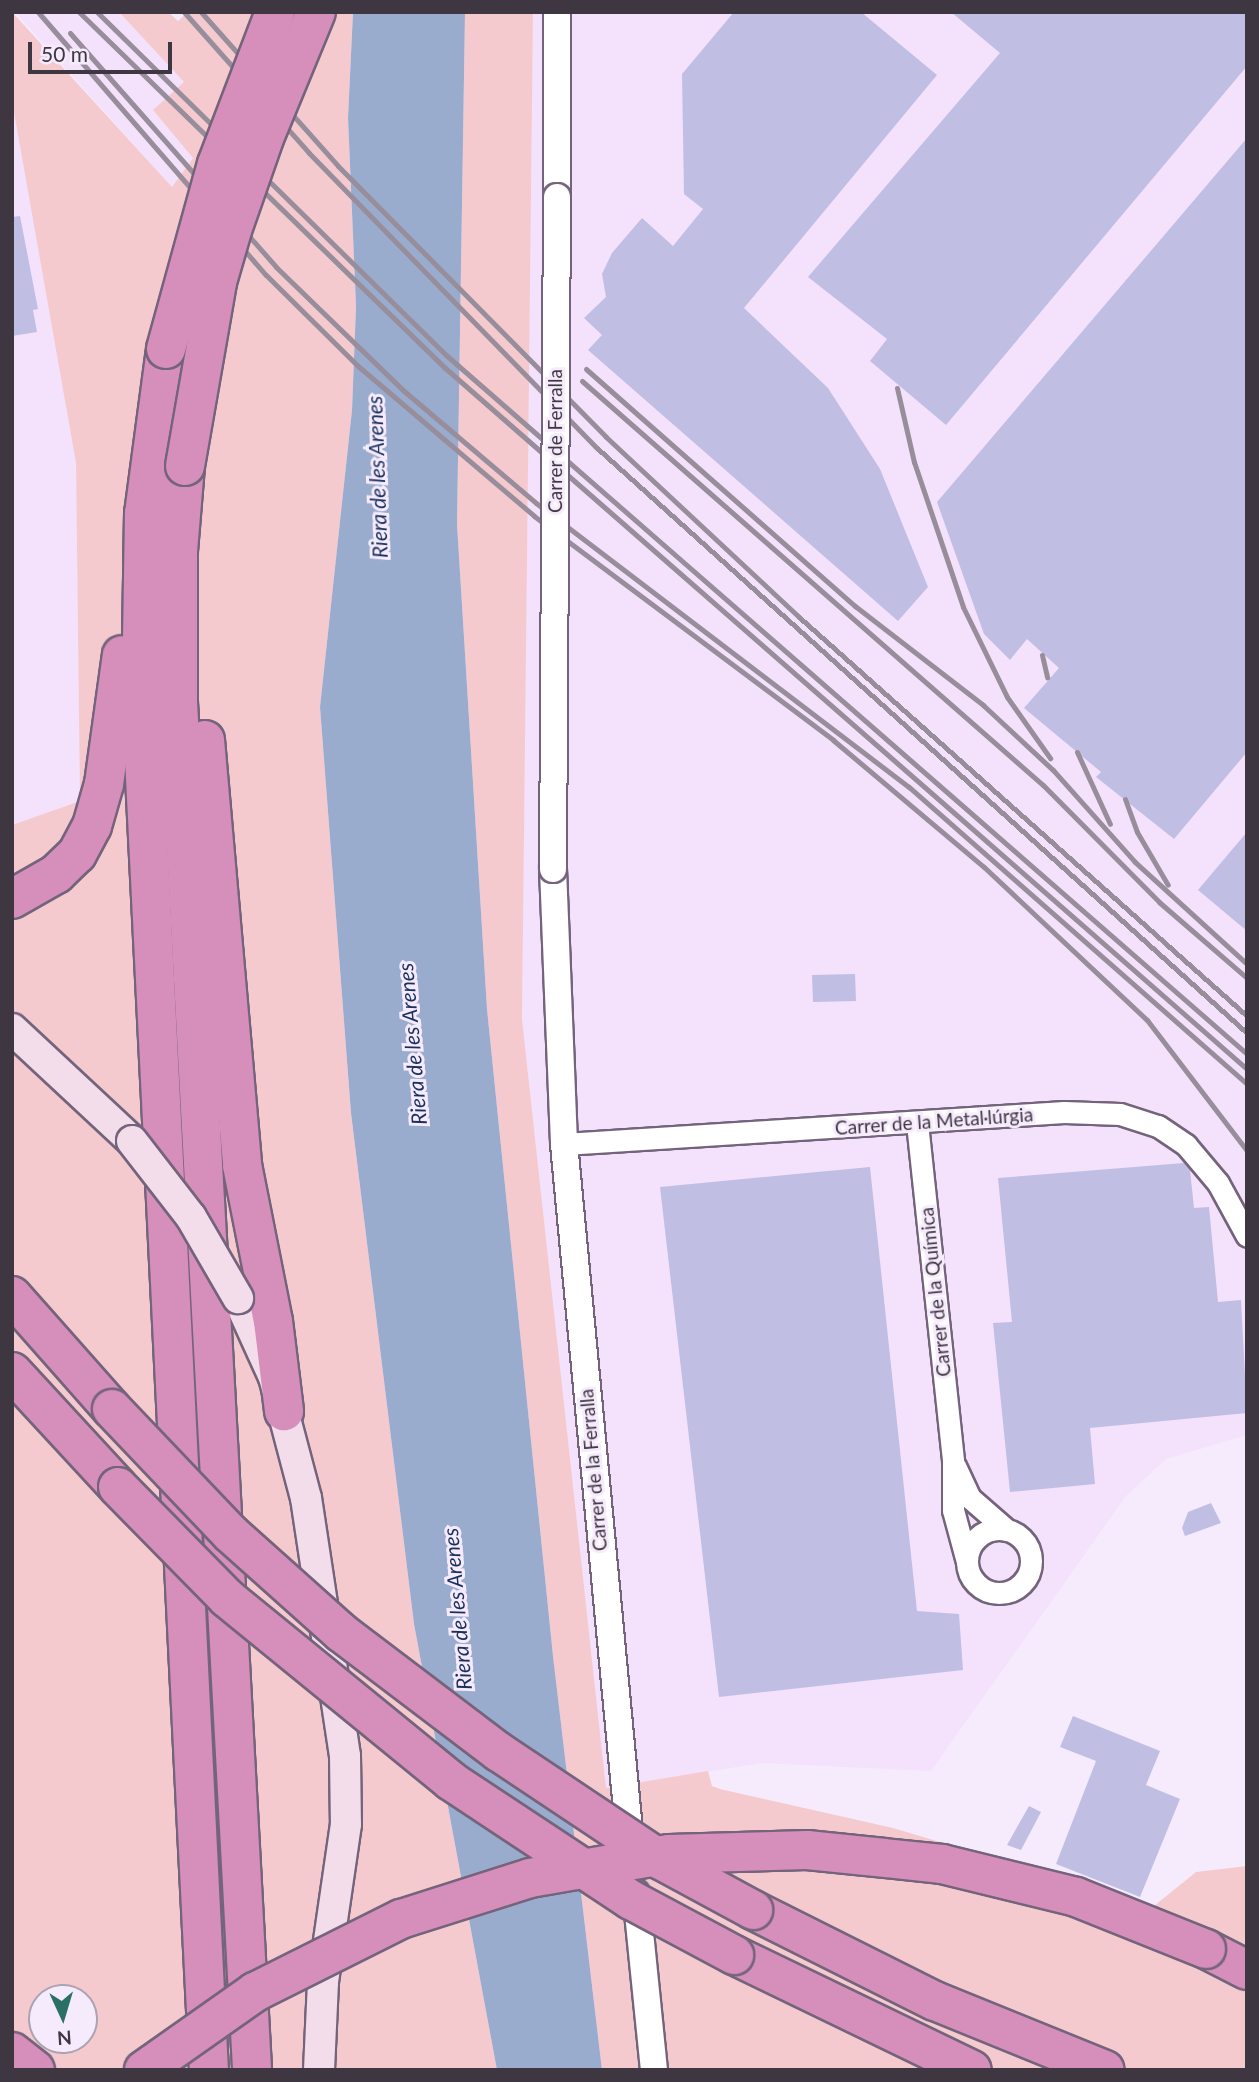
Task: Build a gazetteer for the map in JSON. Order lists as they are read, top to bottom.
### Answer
{
  "streets": {
    "street": [
      "Carrer de Ferralla",
      "Carrer de la Metal·lúrgia",
      "Carrer de la Química",
      "Carrer de la Ferralla"
    ]
  },
  "crossings": [
    ["Carrer de Ferralla", "Carrer de la Ferralla"],
    ["Carrer de la Metal·lúrgia", "Carrer de la Química"],
    ["Carrer de la Metal·lúrgia", "Carrer de la Ferralla"]
  ],
  "water": ["Riera de les Arenes"],
  "scale_bar": "50 m",
  "north": "bottom"
}
